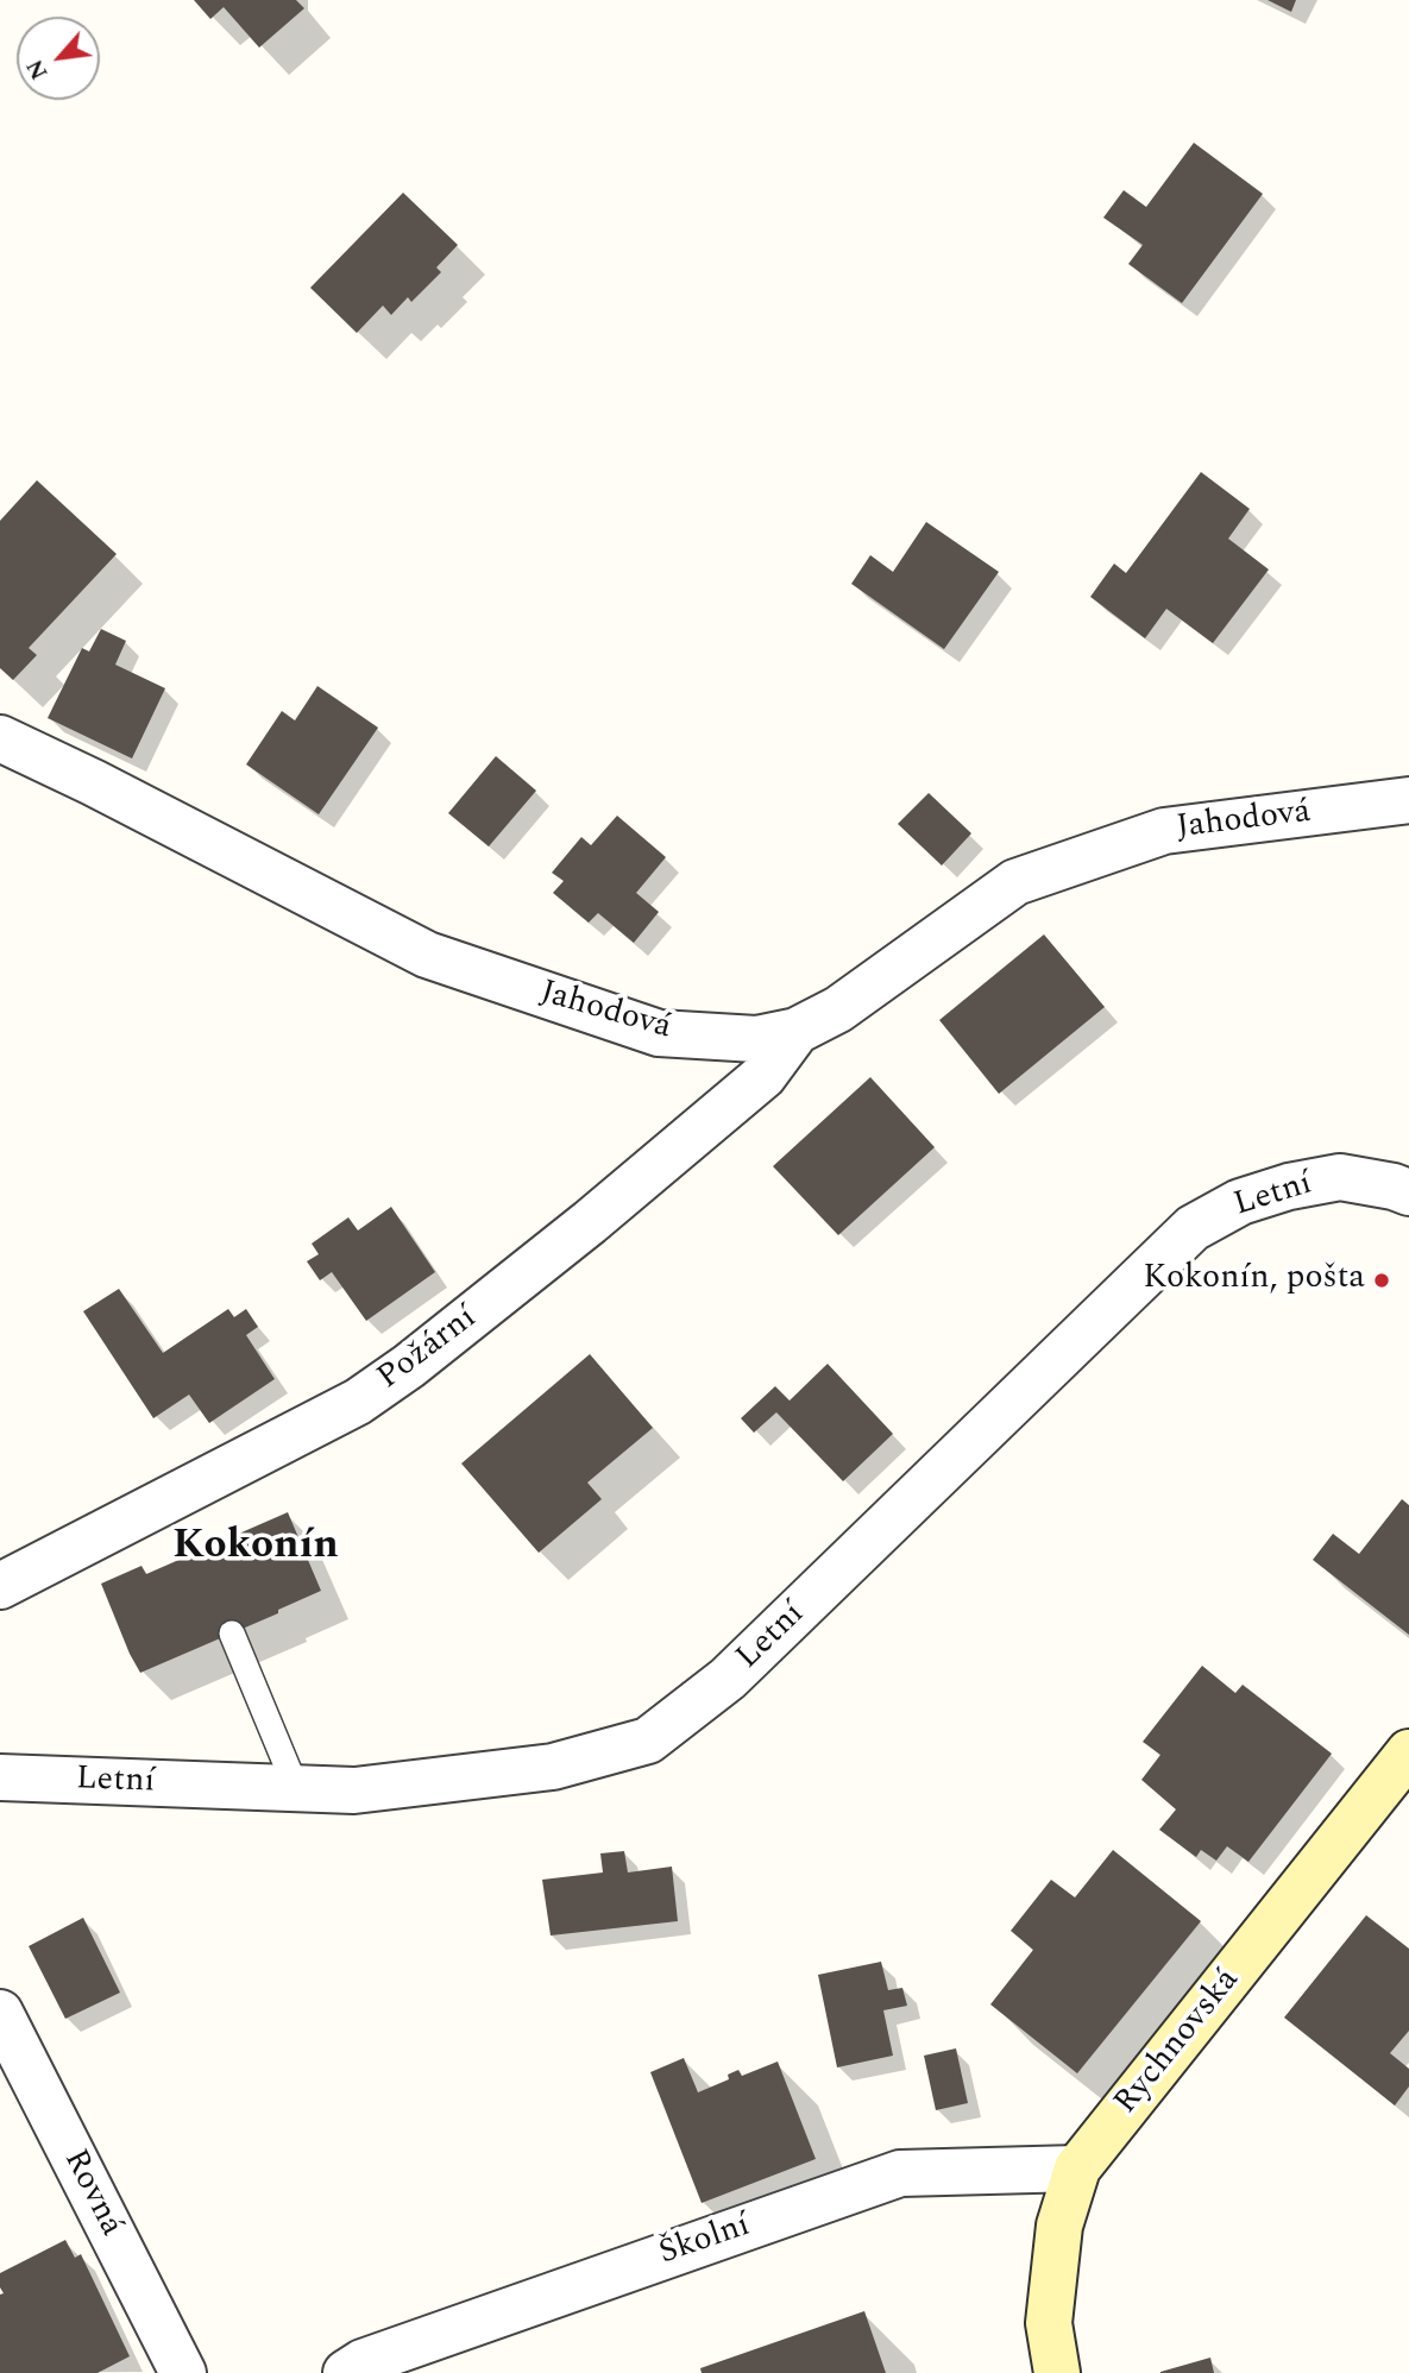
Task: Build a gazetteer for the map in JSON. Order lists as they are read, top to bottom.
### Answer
{
  "streets": {
    "main road": ["Rychnovská"],
    "street": [
      "Jahodová",
      "Letní",
      "Požární",
      "Rovná",
      "Školní"
    ]
  },
  "crossings": [
    ["Jahodová", "Požární"],
    ["Rychnovská", "Školní"]
  ],
  "districts": ["Kokonín"],
  "places": ["Kokonín, pošta"],
  "north": "bottom left"
}
